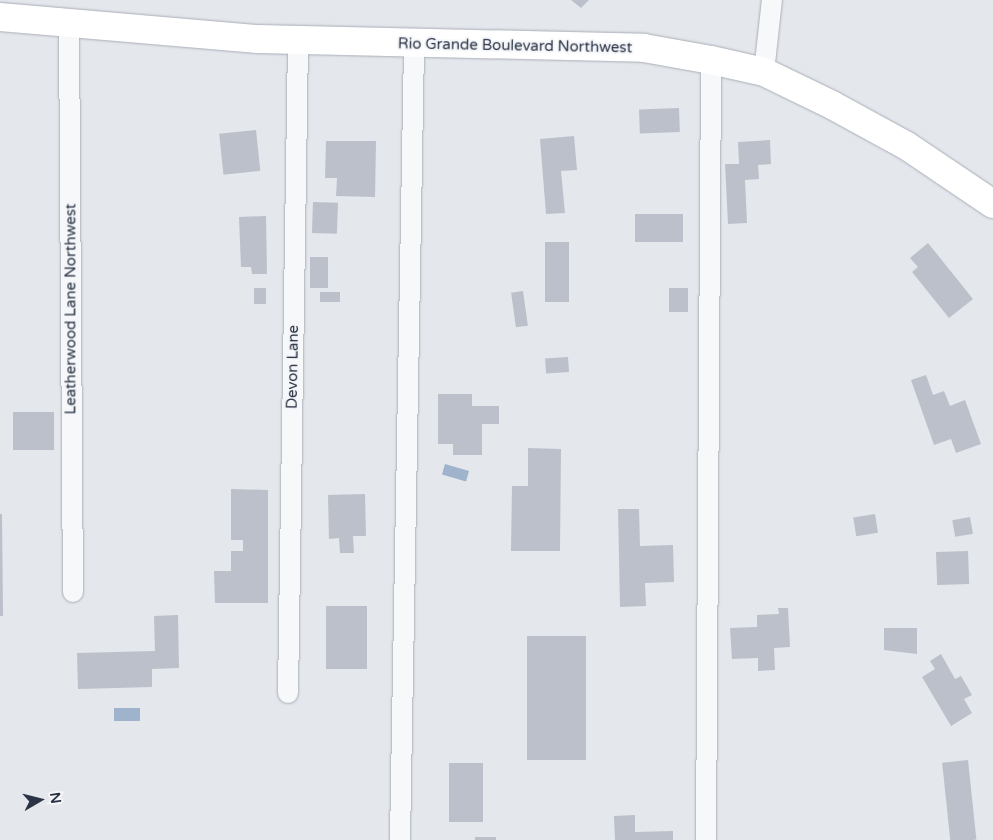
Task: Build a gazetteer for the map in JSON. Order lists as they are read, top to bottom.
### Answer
{
  "streets": {
    "street": ["Rio Grande Boulevard Northwest", "Leatherwood Lane Northwest", "Devon Lane"]
  },
  "crossings": [
    ["Rio Grande Boulevard Northwest", "Leatherwood Lane Northwest"],
    ["Rio Grande Boulevard Northwest", "Devon Lane"]
  ],
  "north": "right"
}
